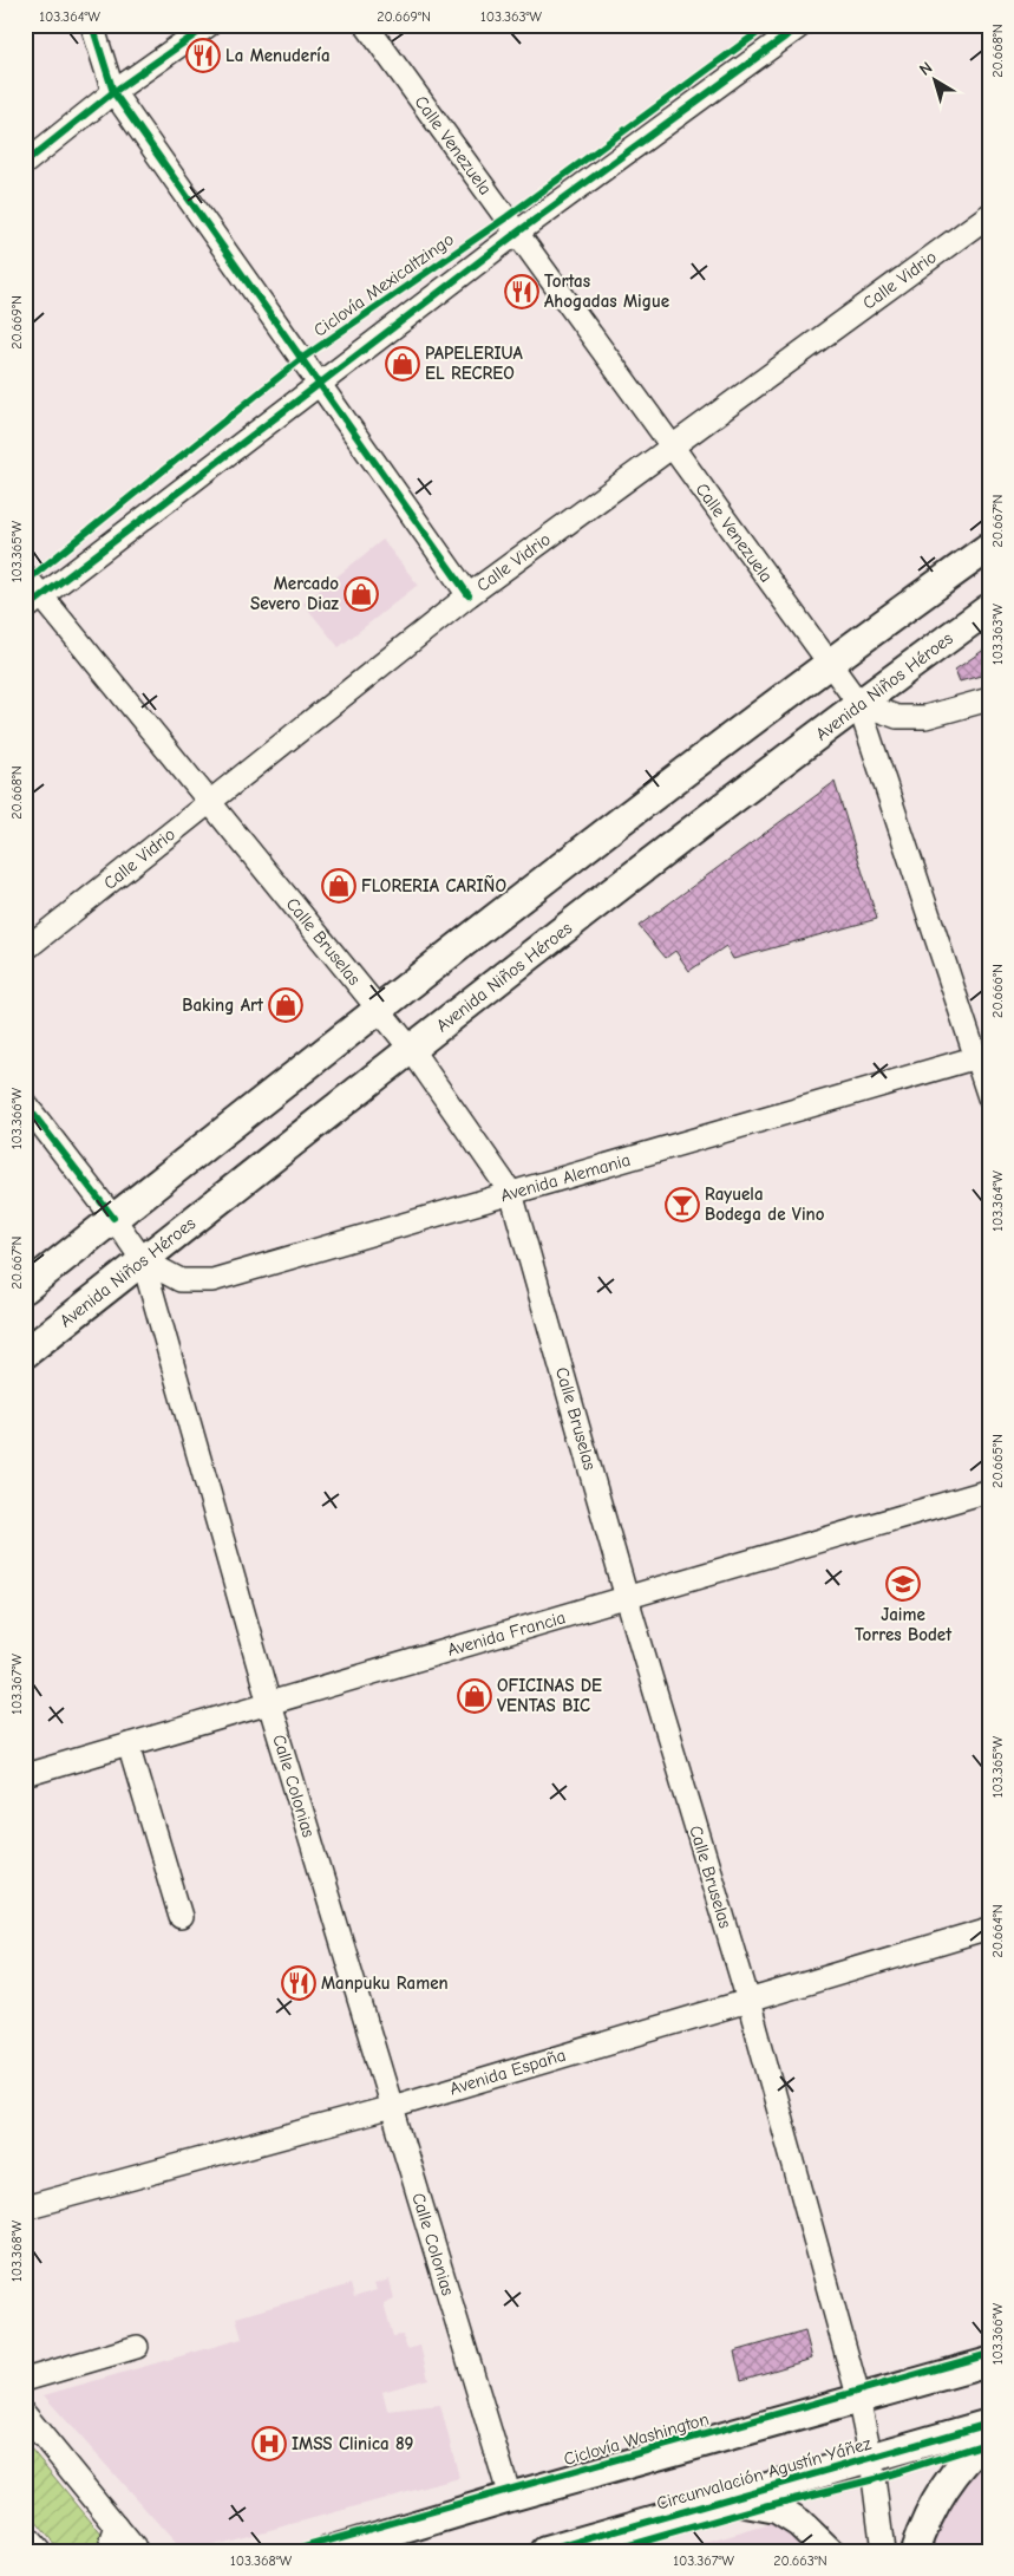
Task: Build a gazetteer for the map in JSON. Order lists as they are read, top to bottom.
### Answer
{
  "streets": {
    "main road": ["Avenida Niños Héroes", "Circunvalación Agustín Yáñez"],
    "street": [
      "Calle Venezuela",
      "Calle Vidrio",
      "Calle Bruselas",
      "Avenida Alemania",
      "Avenida Francia",
      "Calle Colonias",
      "Avenida España"
    ],
    "cycle path": ["Ciclovía Mexicaltzingo", "Ciclovía Washington"]
  },
  "crossings": [
    ["Calle Venezuela", "Calle Vidrio"],
    ["Calle Venezuela", "Avenida Niños Héroes"],
    ["Calle Venezuela", "Avenida Alemania"],
    ["Calle Vidrio", "Calle Bruselas"],
    ["Avenida Niños Héroes", "Calle Bruselas"],
    ["Avenida Niños Héroes", "Avenida Alemania"],
    ["Avenida Niños Héroes", "Calle Colonias"],
    ["Calle Bruselas", "Avenida Alemania"],
    ["Calle Bruselas", "Avenida Francia"],
    ["Calle Bruselas", "Avenida España"],
    ["Calle Bruselas", "Circunvalación Agustín Yáñez"],
    ["Avenida Alemania", "Calle Colonias"],
    ["Avenida Francia", "Calle Colonias"],
    ["Calle Colonias", "Avenida España"]
  ],
  "places": {
    "restaurant": ["La Menudería", "Tortas Ahogadas Migue", "Manpuku Ramen"],
    "shop": [
      "PAPELERIUA EL RECREO",
      "Mercado Severo Diaz",
      "FLORERIA CARIÑO",
      "Baking Art",
      "OFICINAS DE VENTAS BIC"
    ],
    "bar": ["Rayuela Bodega de Vino"],
    "school or university": ["Jaime Torres Bodet"],
    "hospital": ["IMSS Clinica 89"]
  },
  "north": "top left",
  "coordinates": [
    "103.364°W",
    "20.669°N",
    "103.363°W",
    "20.668°N",
    "20.667°N",
    "103.365°W",
    "20.666°N",
    "103.366°W",
    "20.665°N",
    "103.367°W",
    "20.664°N",
    "103.368°W",
    "20.663°N"
  ]
}
